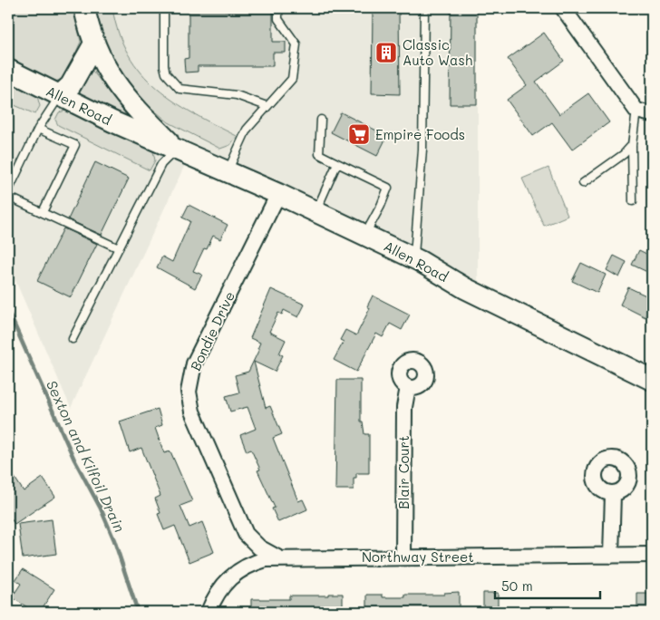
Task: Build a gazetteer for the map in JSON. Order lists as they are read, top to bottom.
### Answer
{
  "streets": {
    "main road": ["Allen Road"],
    "street": ["Bondie Drive", "Blair Court", "Northway Street"]
  },
  "crossings": [
    ["Allen Road", "Bondie Drive"],
    ["Bondie Drive", "Northway Street"],
    ["Blair Court", "Northway Street"]
  ],
  "water": ["Sexton and Kilfoil Drain"],
  "places": {
    "building": ["Classic Auto Wash"],
    "supermarket": ["Empire Foods"]
  },
  "scale_bar": "50 m"
}
